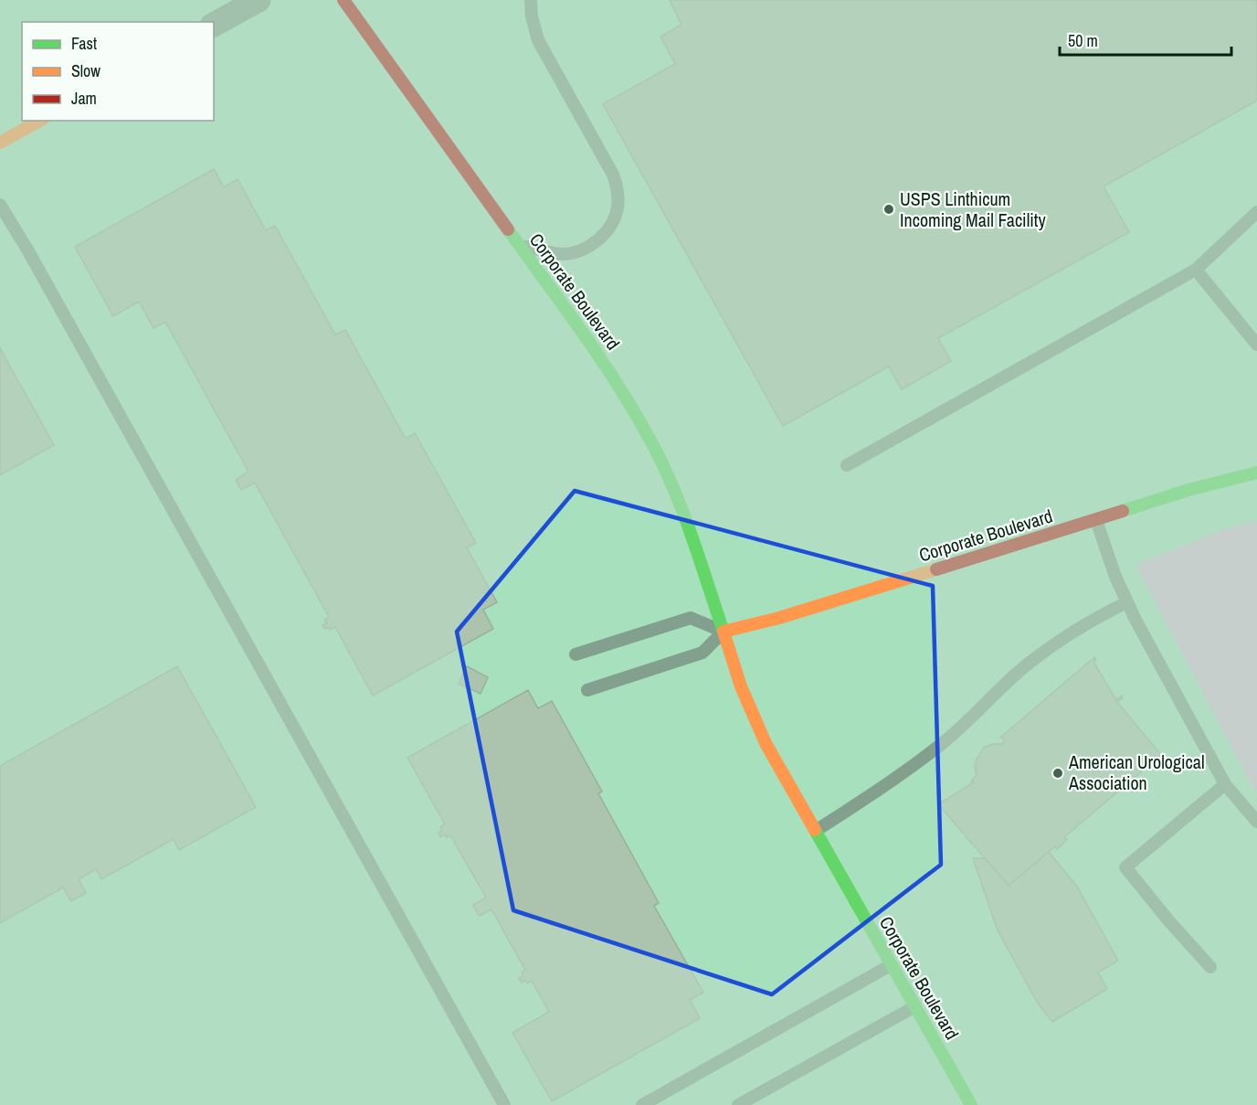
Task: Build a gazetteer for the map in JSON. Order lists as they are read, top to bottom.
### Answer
{
  "streets": {
    "street": ["Corporate Boulevard"]
  },
  "places": ["USPS Linthicum Incoming Mail Facility", "American Urological Association"],
  "legend": ["Fast", "Slow", "Jam"],
  "scale_bar": "50 m"
}
